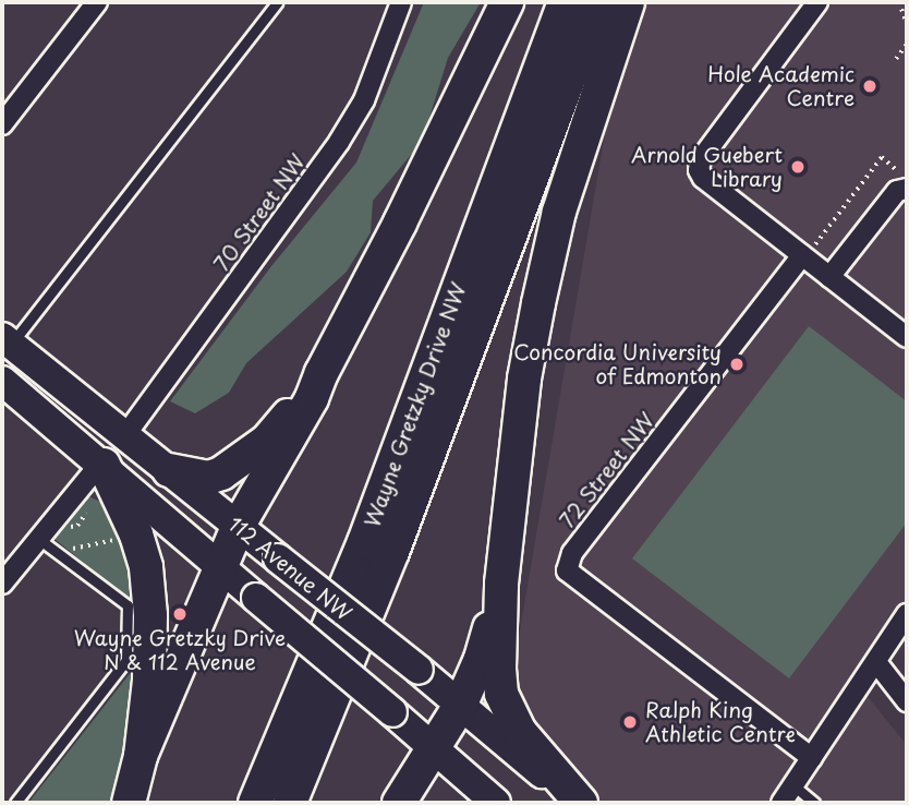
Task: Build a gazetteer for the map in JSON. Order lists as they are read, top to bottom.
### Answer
{
  "streets": {
    "main road": ["Wayne Gretzky Drive NW", "112 Avenue NW"],
    "street": ["70 Street NW", "72 Street NW"]
  },
  "crossings": [
    ["70 Street NW", "112 Avenue NW"]
  ],
  "places": [
    "Hole Academic Centre",
    "Arnold Guebert Library",
    "Concordia University of Edmonton",
    "Wayne Gretzky Drive N & 112 Avenue",
    "Ralph King Athletic Centre"
  ]
}
